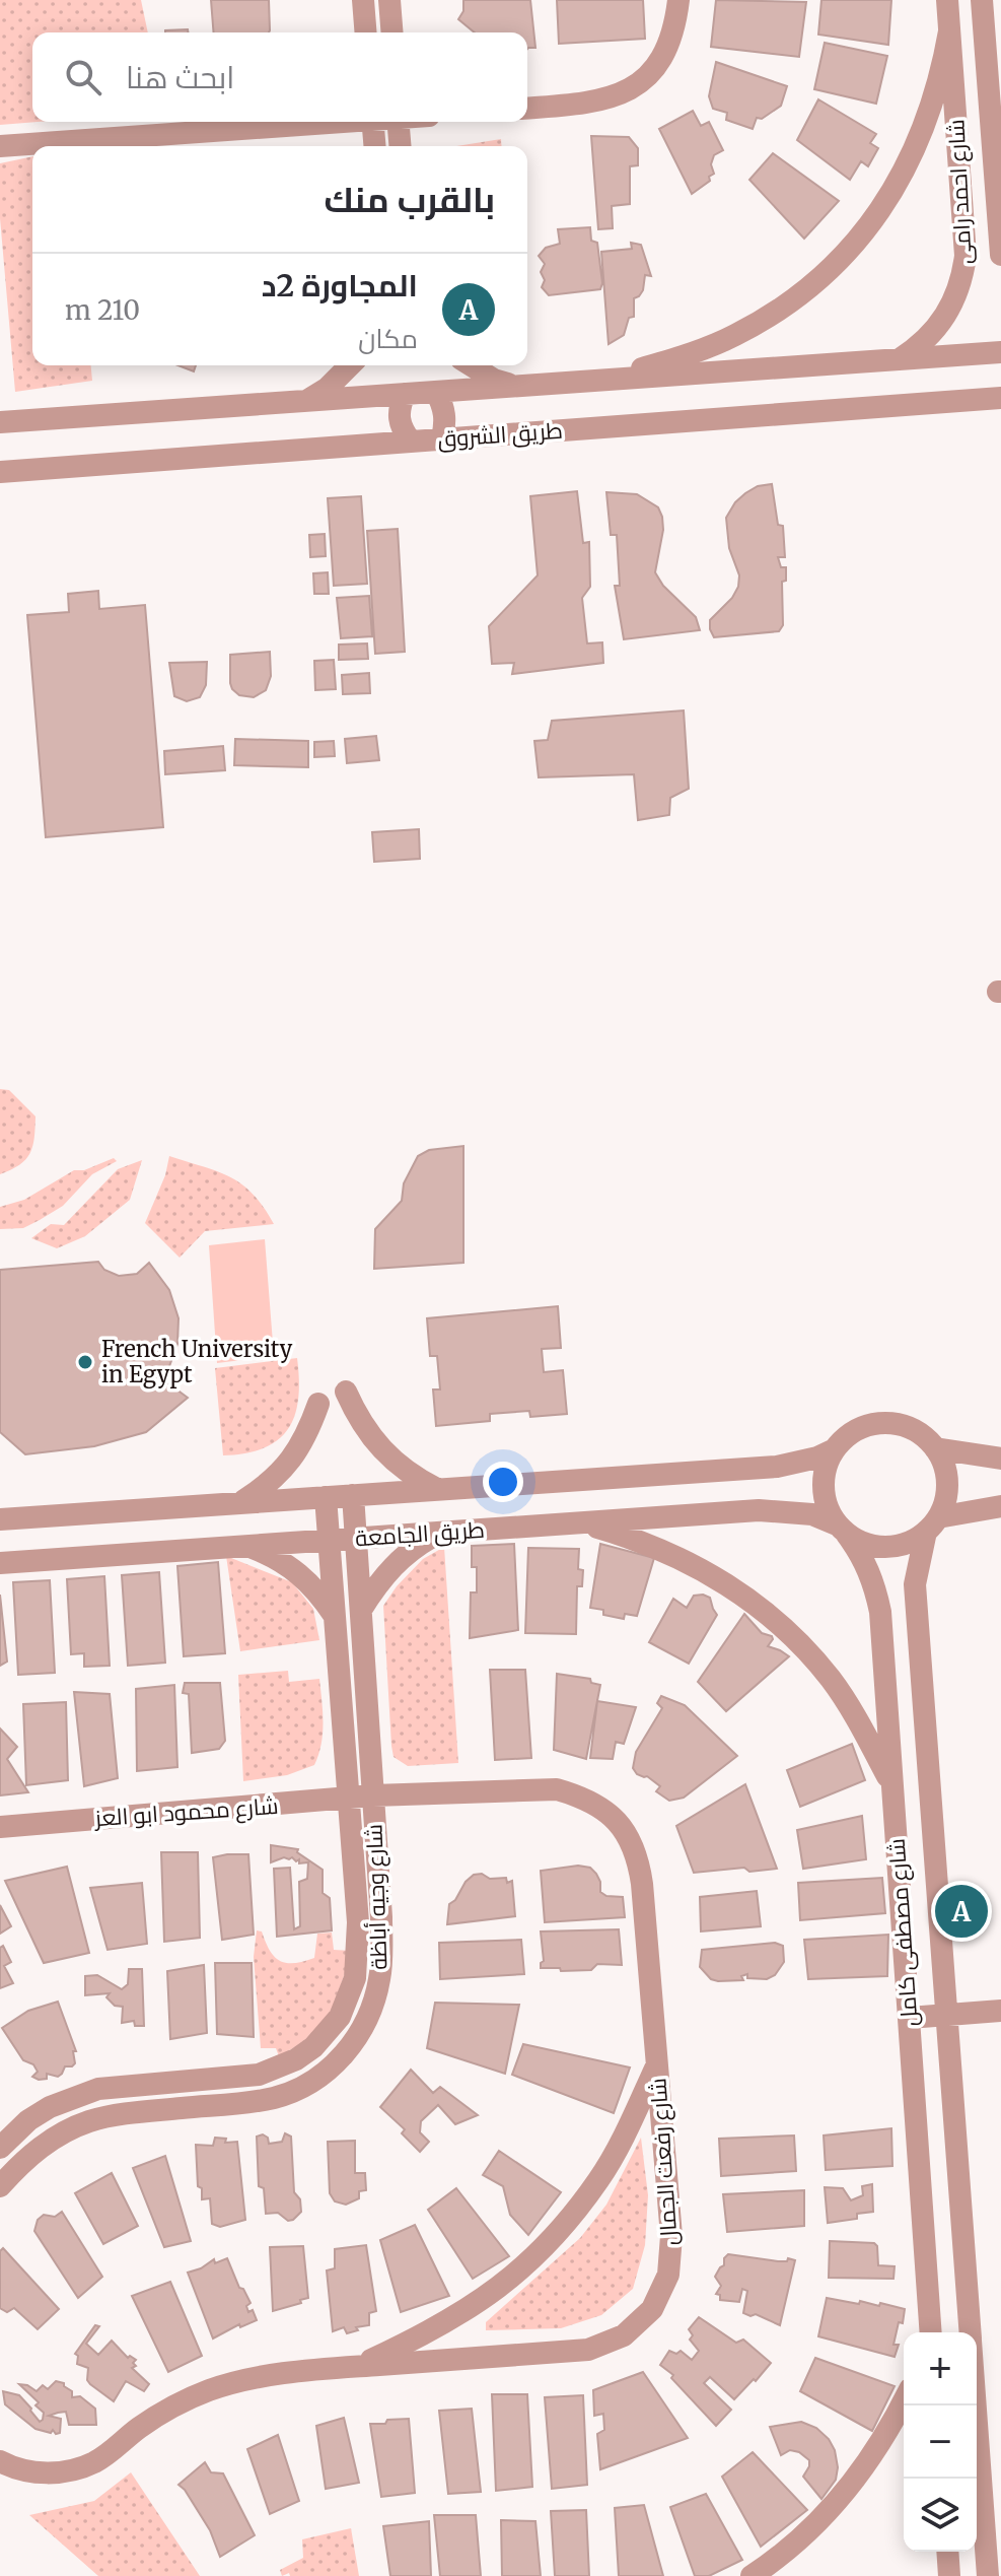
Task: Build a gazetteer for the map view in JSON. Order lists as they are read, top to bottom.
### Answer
{
  "streets": {
    "street": [
      "شارع احمد رامى",
      "طريق الشروق",
      "طريق الجامعة",
      "شارع محمود ابو العز",
      "شارع وجيه أباظة",
      "شارع مصطفى كامل",
      "شارع رفعت الجمال"
    ]
  },
  "crossings": [
    ["شارع احمد رامى", "طريق الشروق"],
    ["طريق الجامعة", "شارع وجيه أباظة"],
    ["طريق الجامعة", "شارع مصطفى كامل"],
    ["شارع محمود ابو العز", "شارع وجيه أباظة"],
    ["شارع محمود ابو العز", "شارع رفعت الجمال"],
    ["شارع وجيه أباظة", "شارع رفعت الجمال"]
  ],
  "places": ["French University in Egypt"],
  "page": {
    "search": "ابحث هنا",
    "heading": "بالقرب منك",
    "list": [
      {
        "mark": "A",
        "name": "المجاورة 2د",
        "note": "مكان",
        "value": "210 m"
      }
    ],
    "pins": "A",
    "map_buttons": ["+", "−"]
  }
}
